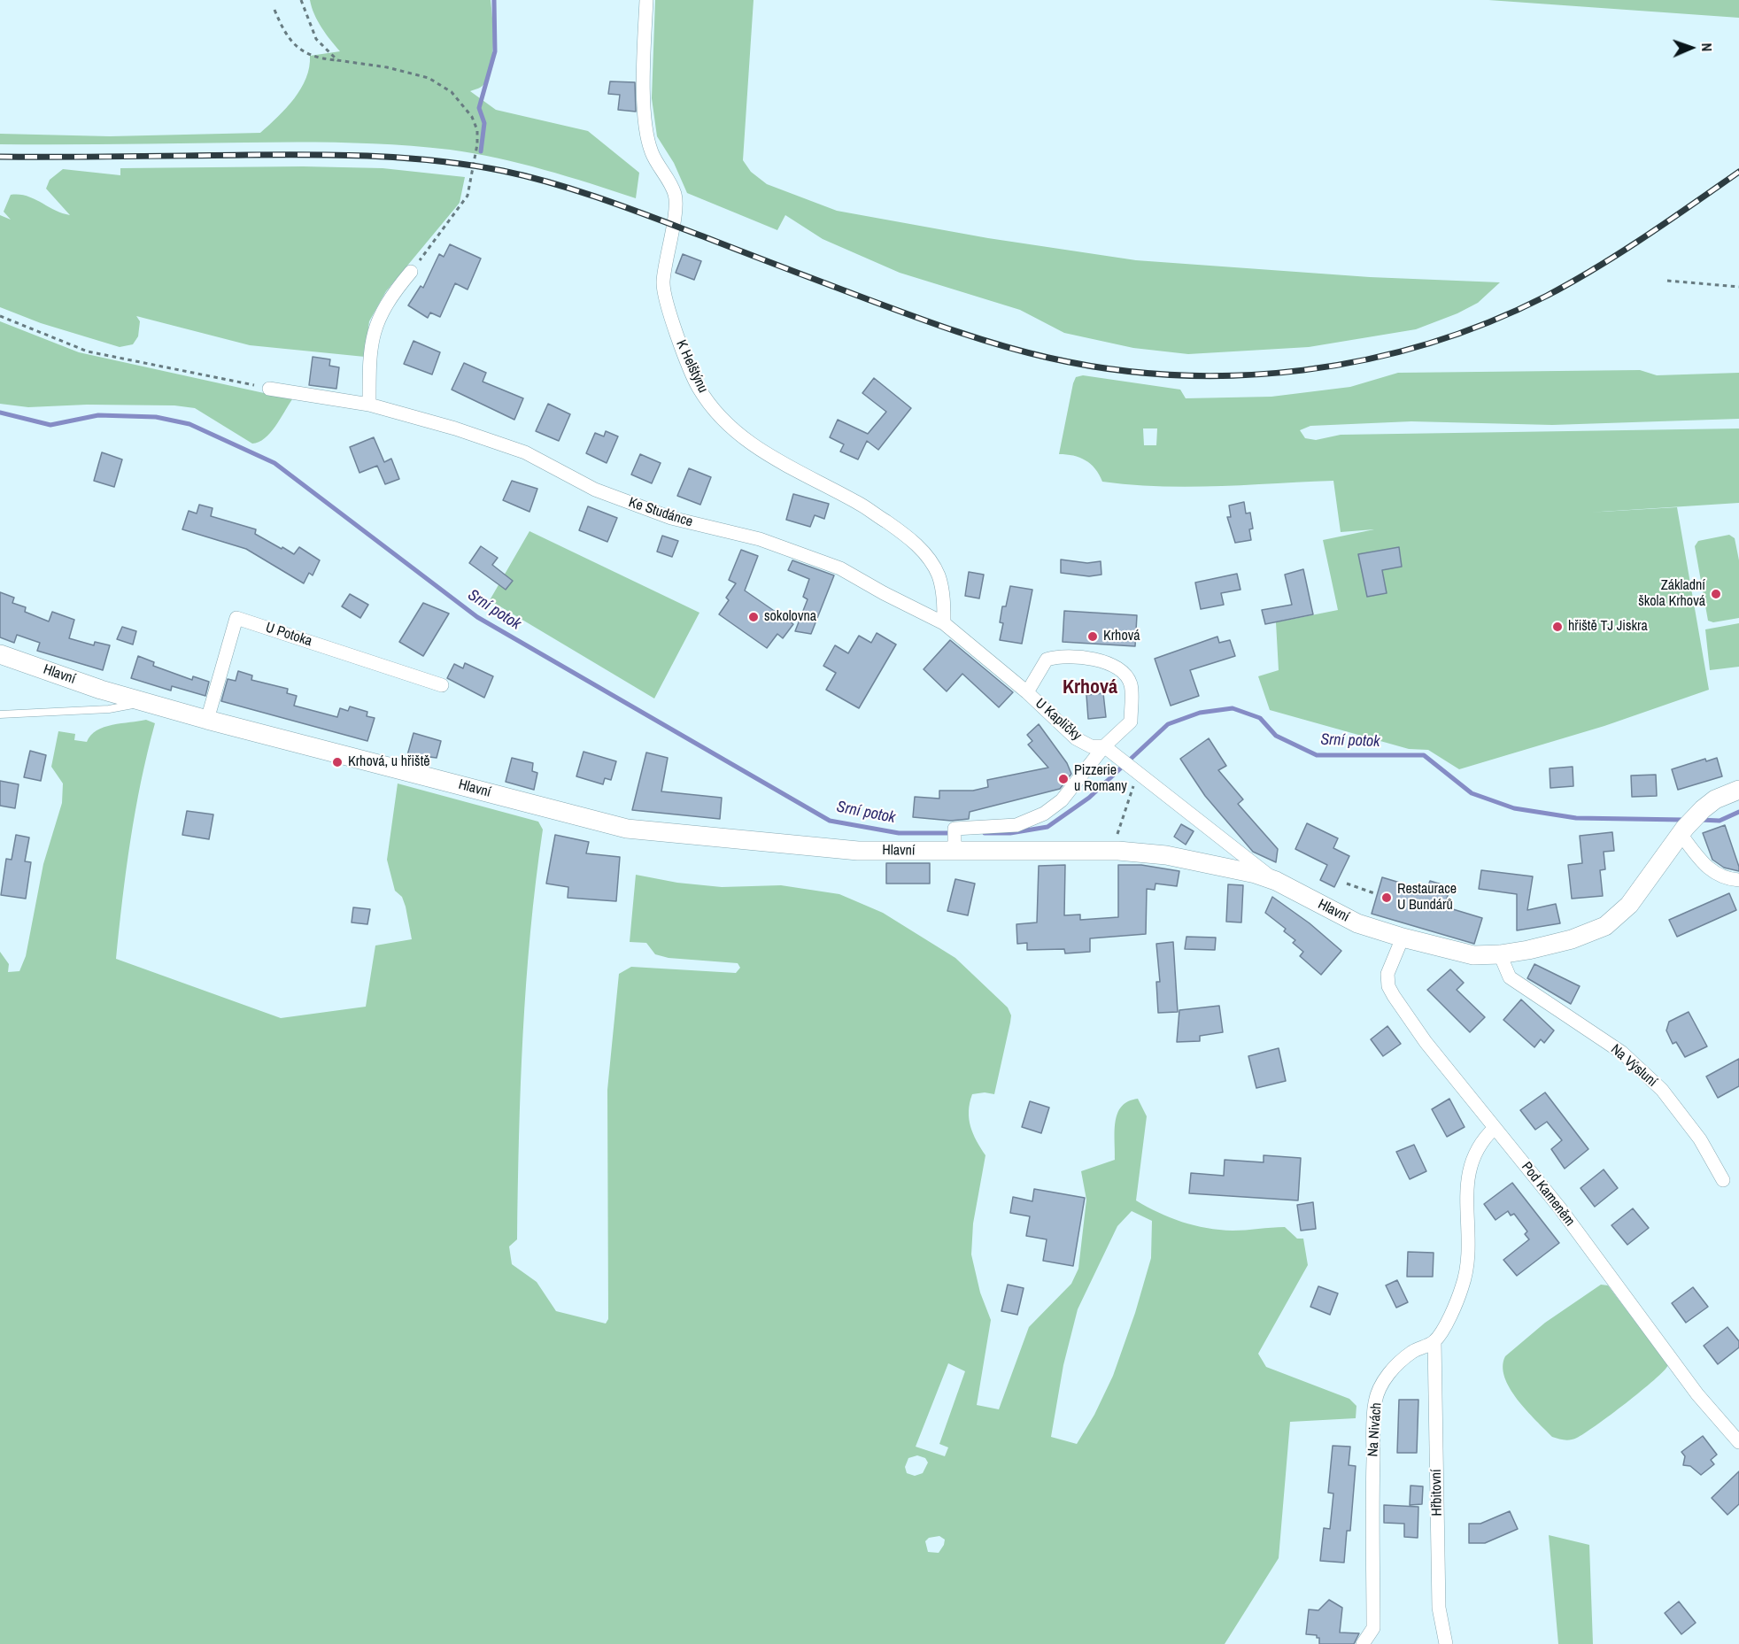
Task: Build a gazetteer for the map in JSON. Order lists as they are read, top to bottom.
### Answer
{
  "streets": {
    "street": [
      "K Helštýnu",
      "Ke Studánce",
      "U Potoka",
      "Hlavní",
      "U Kapličky",
      "Na Výsluní",
      "Pod Kameněm",
      "Na Nivách",
      "Hřbitovní"
    ]
  },
  "crossings": [
    ["K Helštýnu", "Ke Studánce"],
    ["Ke Studánce", "U Kapličky"],
    ["U Potoka", "Hlavní"],
    ["Hlavní", "U Kapličky"],
    ["Hlavní", "Na Výsluní"],
    ["Hlavní", "Pod Kameněm"],
    ["Na Nivách", "Hřbitovní"]
  ],
  "districts": ["Krhová"],
  "water": ["Srní potok"],
  "places": [
    "Základní škola Krhová",
    "sokolovna",
    "hřiště TJ Jiskra",
    "Krhová",
    "Krhová, u hřiště",
    "Pizzerie u Romany",
    "Restaurace U Bundárů"
  ],
  "north": "right"
}
